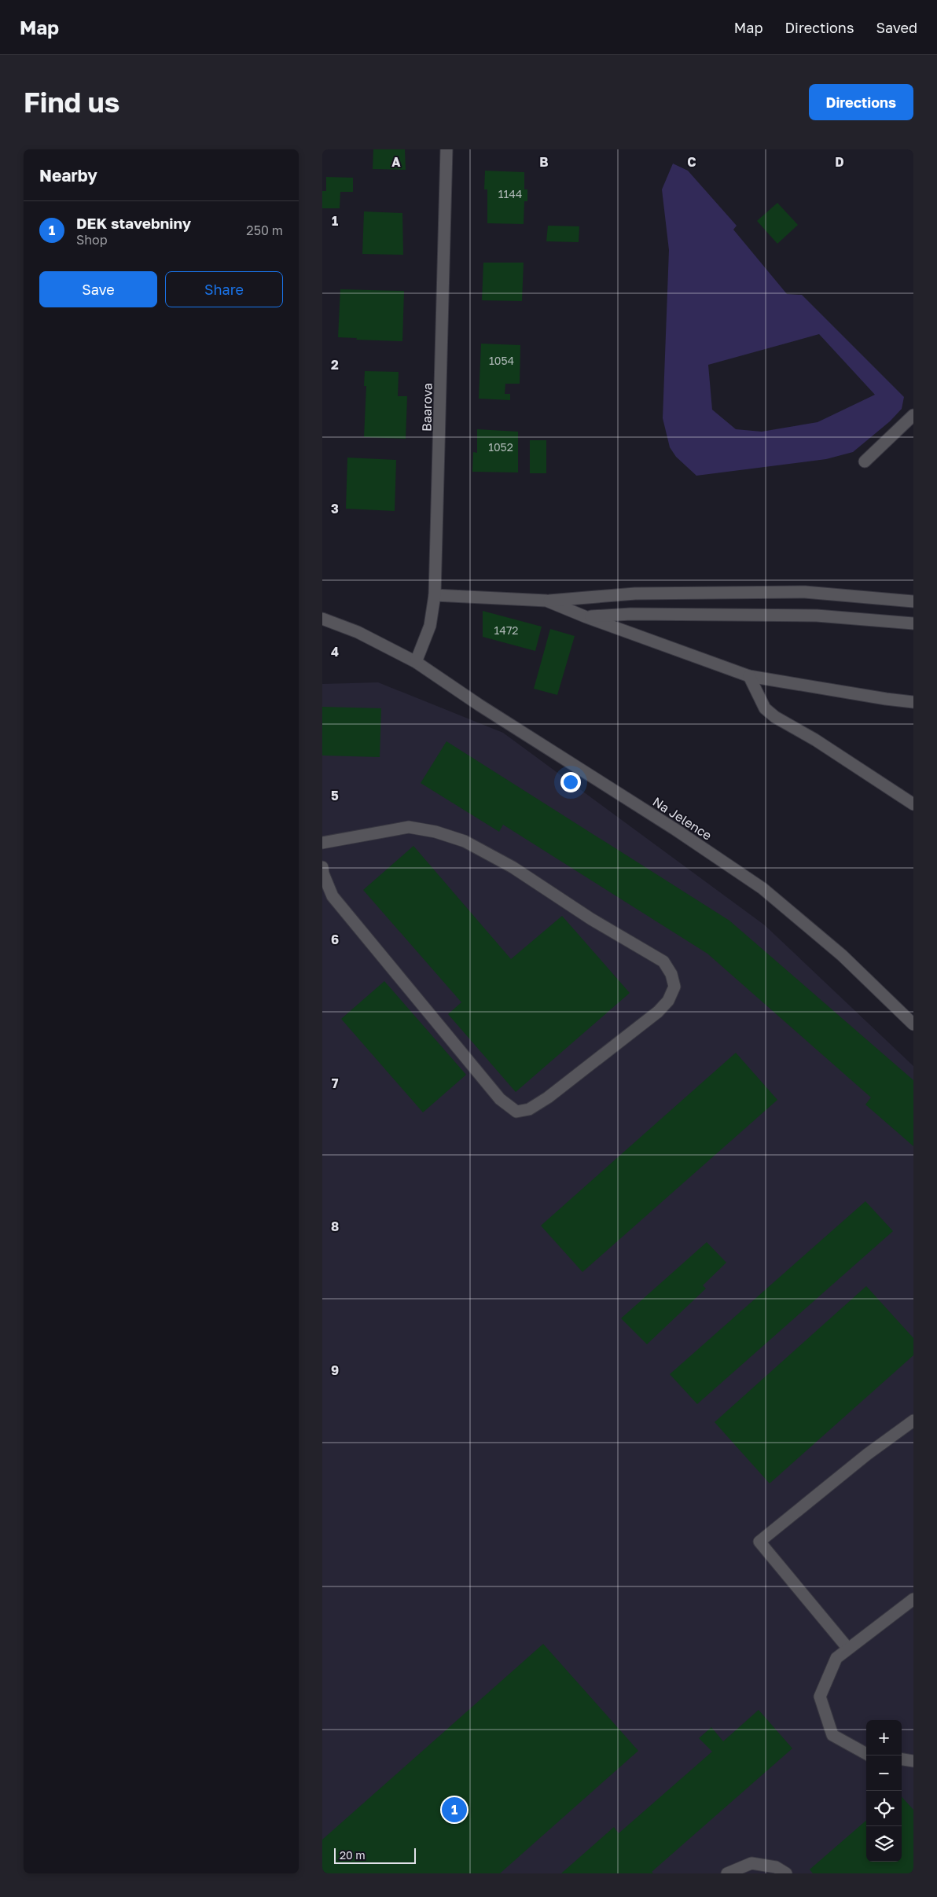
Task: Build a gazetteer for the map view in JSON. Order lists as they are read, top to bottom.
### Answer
{
  "streets": {
    "street": ["Baarova", "Na Jelence"]
  },
  "crossings": [
    ["Baarova", "Na Jelence"]
  ],
  "house_numbers": [
    "1144",
    "1054",
    "1052",
    "1472"
  ],
  "scale_bar": "20 m",
  "page": {
    "header": "Map",
    "nav": ["Map", "Directions", "Saved"],
    "buttons": [
      "Directions",
      ["Save", "Share"]
    ],
    "title": "Find us",
    "heading": "Nearby",
    "list": [
      {
        "mark": "1",
        "name": "DEK stavebniny",
        "note": "Shop",
        "value": "250 m"
      }
    ],
    "map_buttons": ["+", "−"],
    "pins": "1",
    "scale": "20 m"
  },
  "grid": {
    "columns": [
      "A",
      "B",
      "C",
      "D"
    ],
    "rows": [
      "1",
      "2",
      "3",
      "4",
      "5",
      "6",
      "7",
      "8",
      "9"
    ]
  }
}
